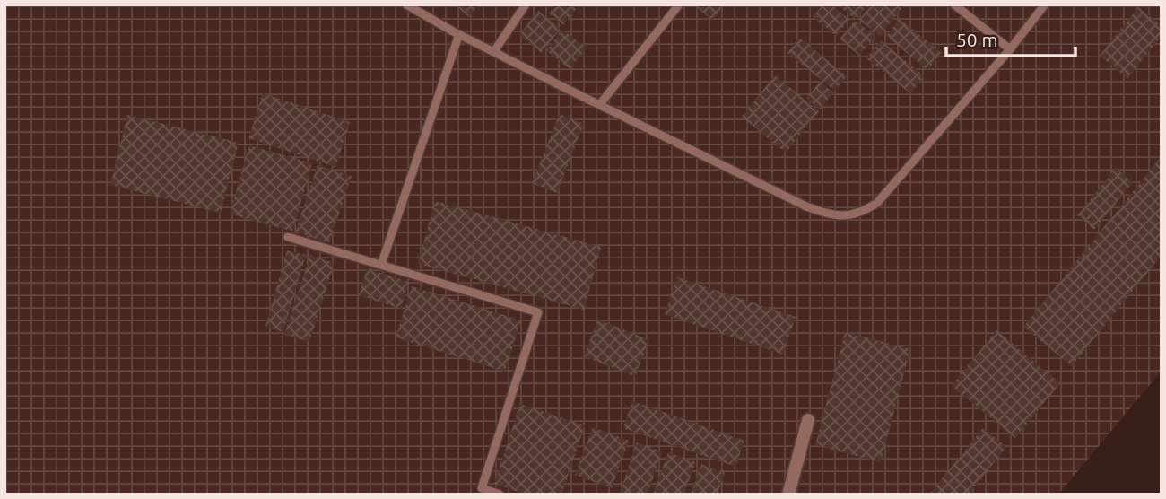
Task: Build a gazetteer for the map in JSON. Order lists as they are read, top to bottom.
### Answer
{
  "scale_bar": "50 m"
}
